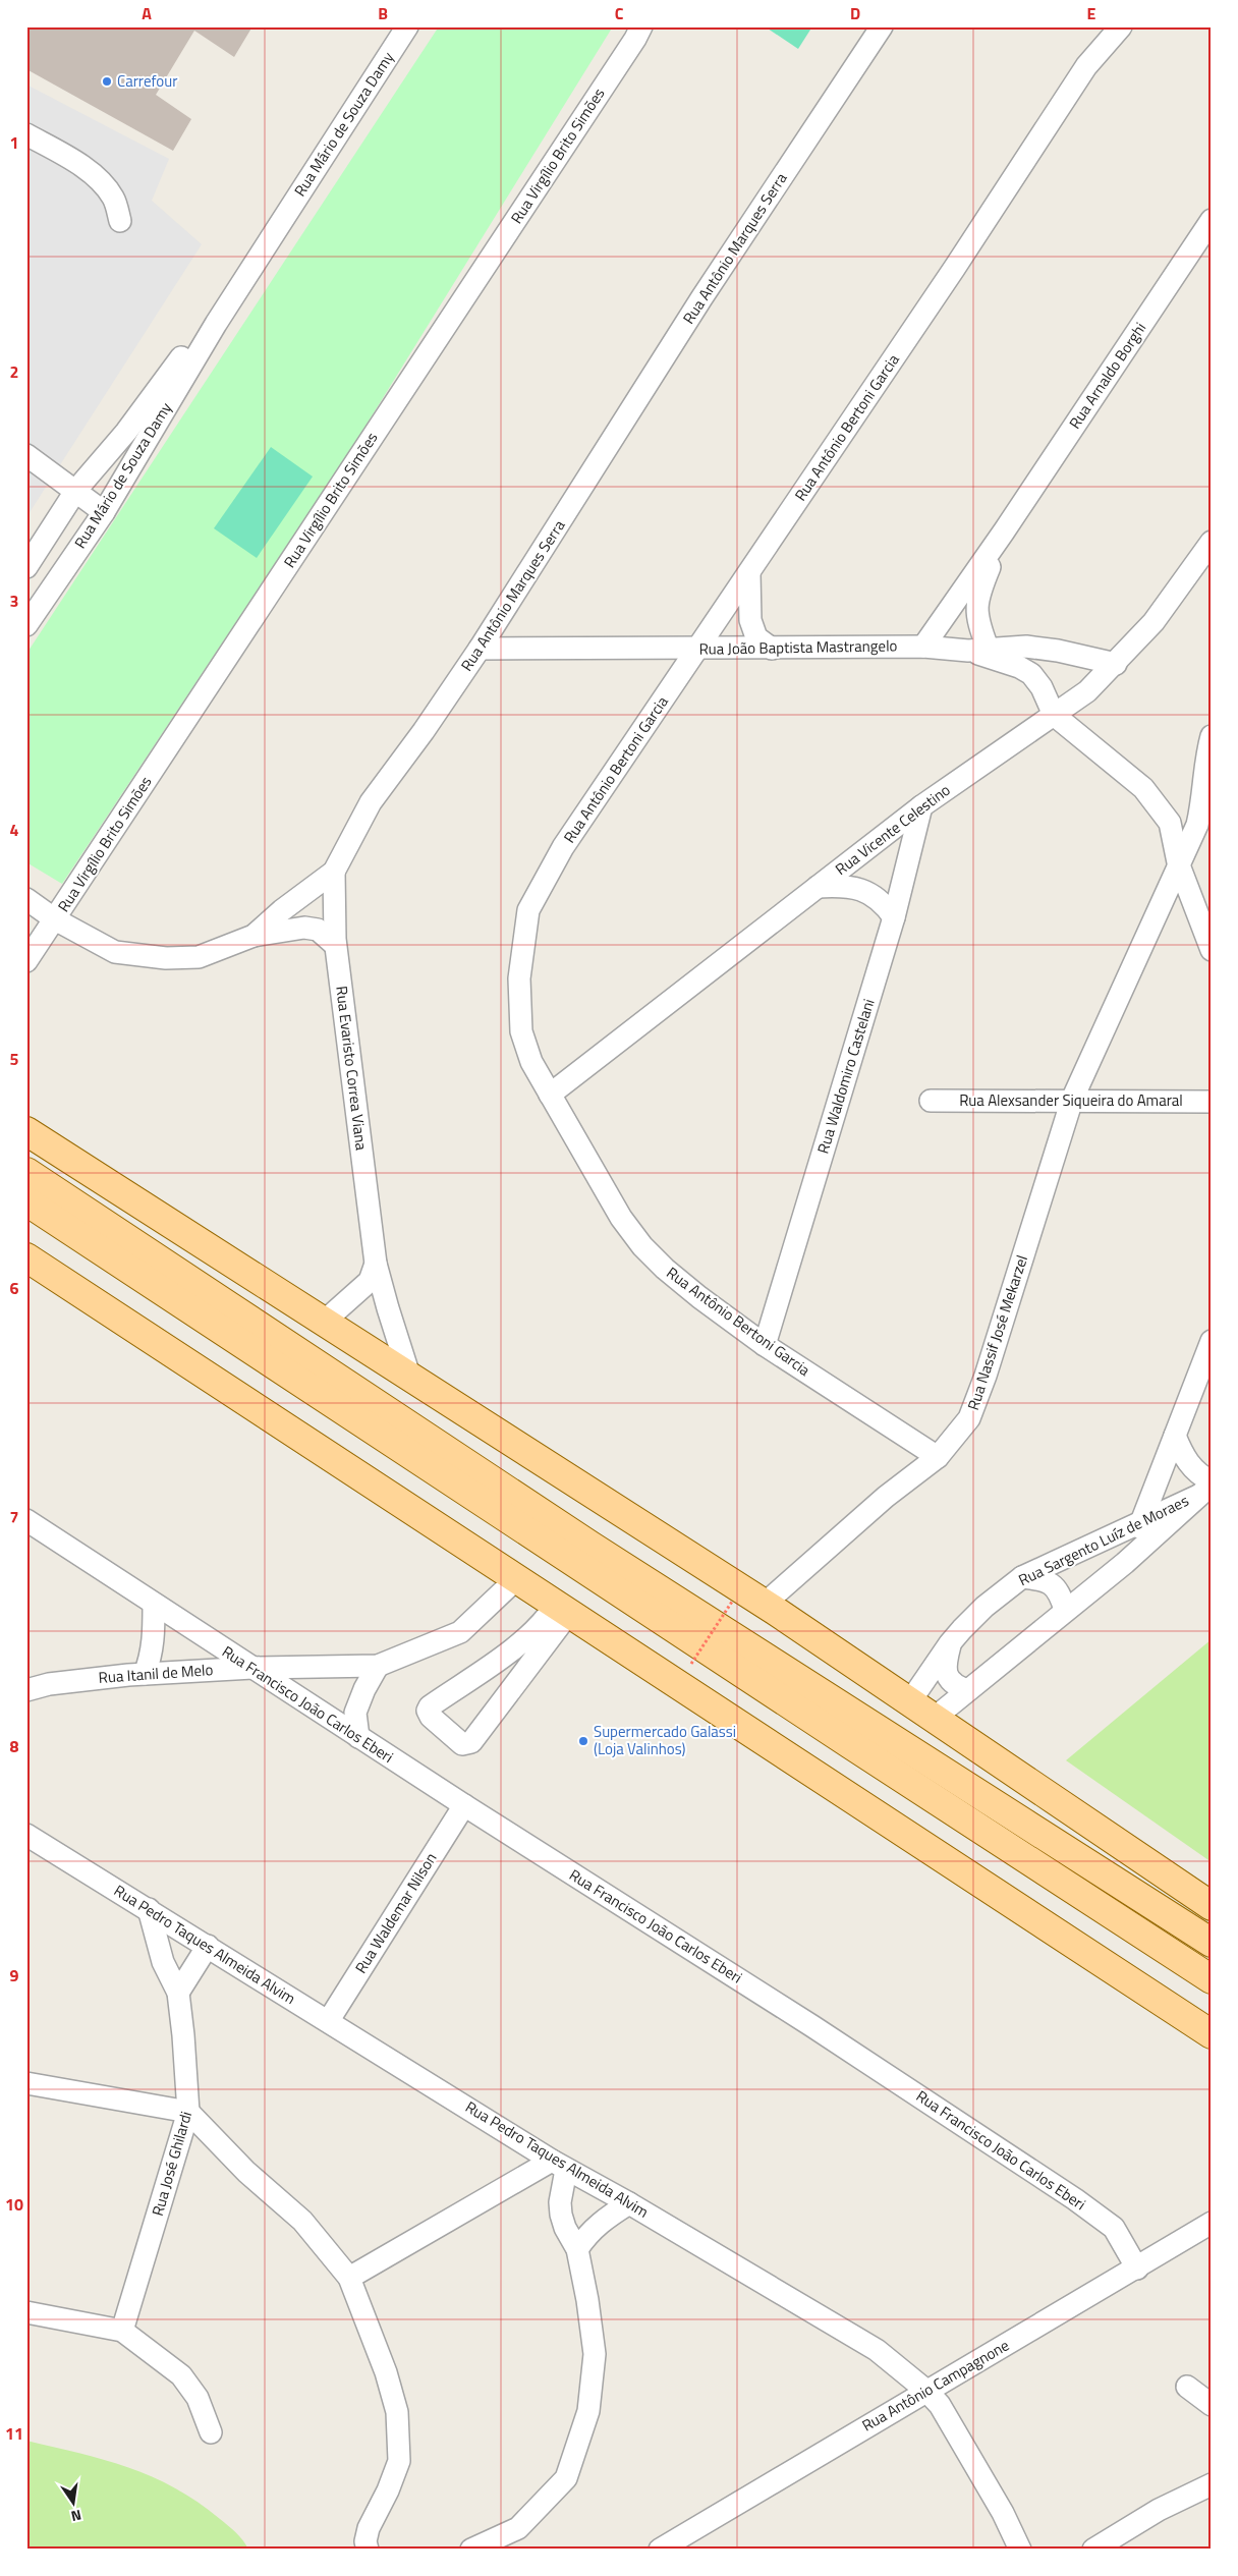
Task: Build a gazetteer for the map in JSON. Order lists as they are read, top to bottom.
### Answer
{
  "streets": {
    "street": [
      "Rua Mário de Souza Damy",
      "Rua Virgílio Brito Simões",
      "Rua Antônio Marques Serra",
      "Rua Arnaldo Borghi",
      "Rua Antônio Bertoni Garcia",
      "Rua João Baptista Mastrangelo",
      "Rua Vicente Celestino",
      "Rua Evaristo Correa Viana",
      "Rua Waldomiro Castelani",
      "Rua Alexsander Siqueira do Amaral",
      "Rua Nassif José Mekarzel",
      "Rua Sargento Luíz de Moraes",
      "Rua Itanil de Melo",
      "Rua Francisco João Carlos Eberi",
      "Rua Waldemar Nilson",
      "Rua Pedro Taques Almeida Alvim",
      "Rua José Ghilardi",
      "Rua Antônio Campagnone"
    ]
  },
  "crossings": [
    ["Rua Virgílio Brito Simões", "Rua Antônio Marques Serra"],
    ["Rua Antônio Marques Serra", "Rua João Baptista Mastrangelo"],
    ["Rua Antônio Marques Serra", "Rua Evaristo Correa Viana"],
    ["Rua Arnaldo Borghi", "Rua João Baptista Mastrangelo"],
    ["Rua Antônio Bertoni Garcia", "Rua João Baptista Mastrangelo"],
    ["Rua Antônio Bertoni Garcia", "Rua Vicente Celestino"],
    ["Rua Antônio Bertoni Garcia", "Rua Waldomiro Castelani"],
    ["Rua Antônio Bertoni Garcia", "Rua Nassif José Mekarzel"],
    ["Rua João Baptista Mastrangelo", "Rua Vicente Celestino"],
    ["Rua Vicente Celestino", "Rua Waldomiro Castelani"],
    ["Rua Alexsander Siqueira do Amaral", "Rua Nassif José Mekarzel"],
    ["Rua Itanil de Melo", "Rua Francisco João Carlos Eberi"],
    ["Rua Francisco João Carlos Eberi", "Rua Waldemar Nilson"],
    ["Rua Francisco João Carlos Eberi", "Rua Antônio Campagnone"],
    ["Rua Waldemar Nilson", "Rua Pedro Taques Almeida Alvim"],
    ["Rua Pedro Taques Almeida Alvim", "Rua José Ghilardi"],
    ["Rua Pedro Taques Almeida Alvim", "Rua Antônio Campagnone"]
  ],
  "places": ["Carrefour", "Supermercado Galassi (Loja Valinhos)"],
  "north": "bottom",
  "grid": {
    "columns": [
      "A",
      "B",
      "C",
      "D",
      "E"
    ],
    "rows": [
      "1",
      "2",
      "3",
      "4",
      "5",
      "6",
      "7",
      "8",
      "9",
      "10",
      "11"
    ]
  }
}
